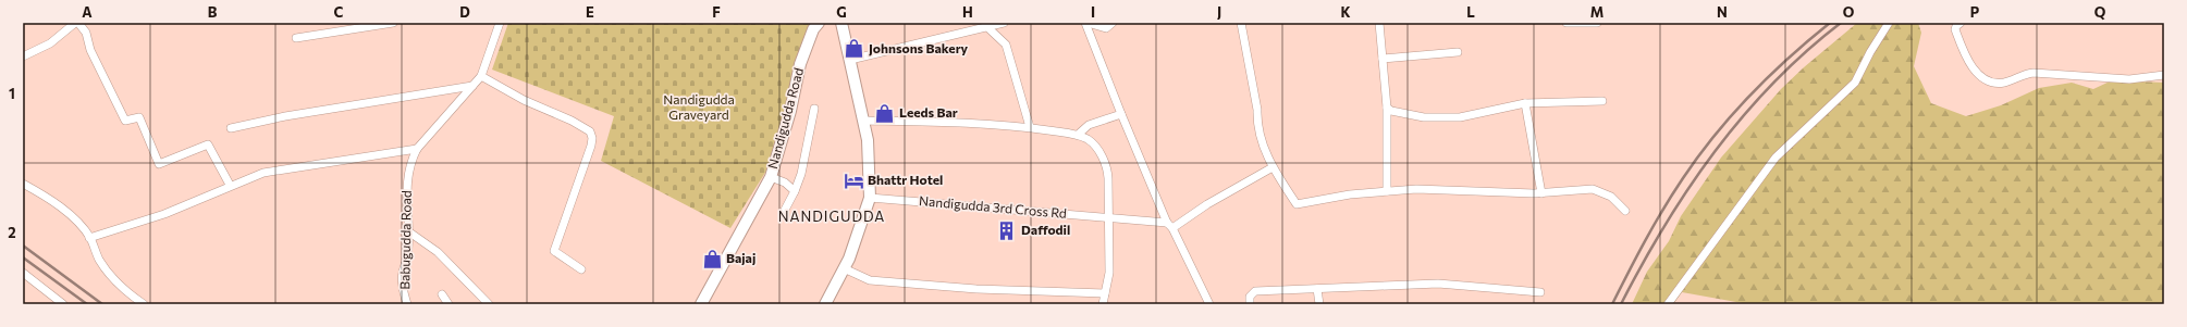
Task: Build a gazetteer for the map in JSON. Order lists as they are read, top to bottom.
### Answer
{
  "streets": {
    "main road": ["Nandigudda Road"],
    "street": ["Nandigudda 3rd Cross Rd", "Babugudda Road"]
  },
  "districts": ["NANDIGUDDA"],
  "parks": ["Nandigudda Graveyard"],
  "places": {
    "shop": ["Johnsons Bakery", "Leeds Bar", "Bajaj"],
    "hotel": ["Bhattr Hotel"],
    "building": ["Daffodil"]
  },
  "grid": {
    "columns": [
      "A",
      "B",
      "C",
      "D",
      "E",
      "F",
      "G",
      "H",
      "I",
      "J",
      "K",
      "L",
      "M",
      "N",
      "O",
      "P",
      "Q"
    ],
    "rows": ["1", "2"]
  }
}
